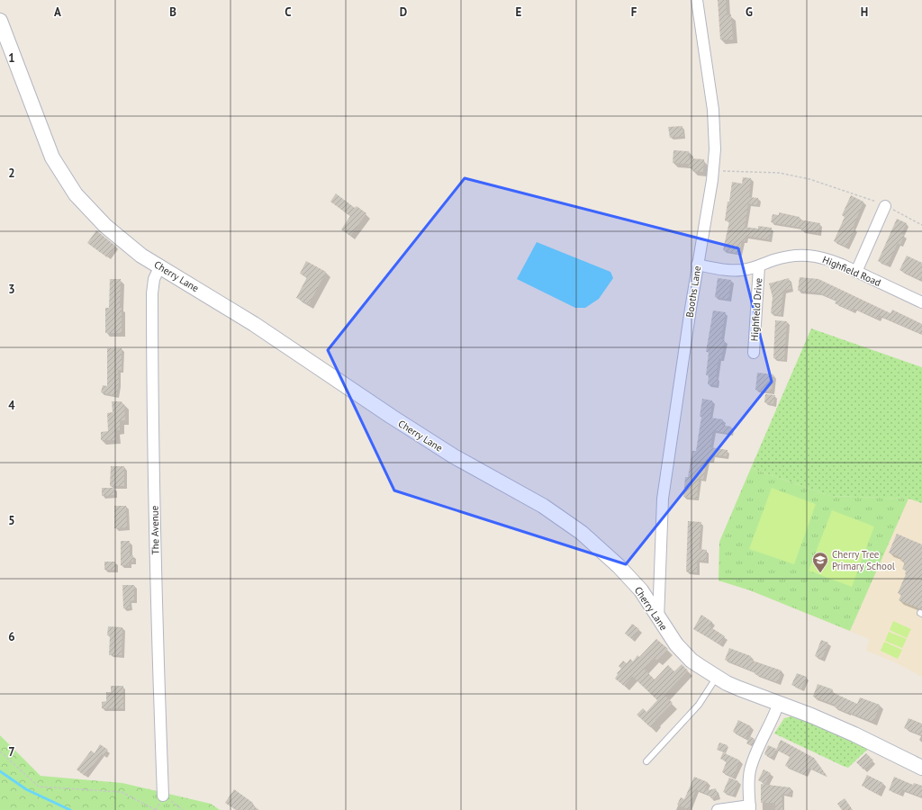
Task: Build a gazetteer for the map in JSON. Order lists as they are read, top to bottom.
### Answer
{
  "streets": {
    "main road": ["Cherry Lane"],
    "street": [
      "Highfield Road",
      "Booths Lane",
      "Highfield Drive",
      "The Avenue"
    ]
  },
  "crossings": [
    ["Highfield Road", "Booths Lane"],
    ["Highfield Road", "Highfield Drive"],
    ["Cherry Lane", "Booths Lane"],
    ["Cherry Lane", "The Avenue"]
  ],
  "places": {
    "school or university": ["Cherry Tree Primary School"]
  },
  "grid": {
    "columns": [
      "A",
      "B",
      "C",
      "D",
      "E",
      "F",
      "G",
      "H"
    ],
    "rows": [
      "1",
      "2",
      "3",
      "4",
      "5",
      "6",
      "7"
    ]
  }
}
